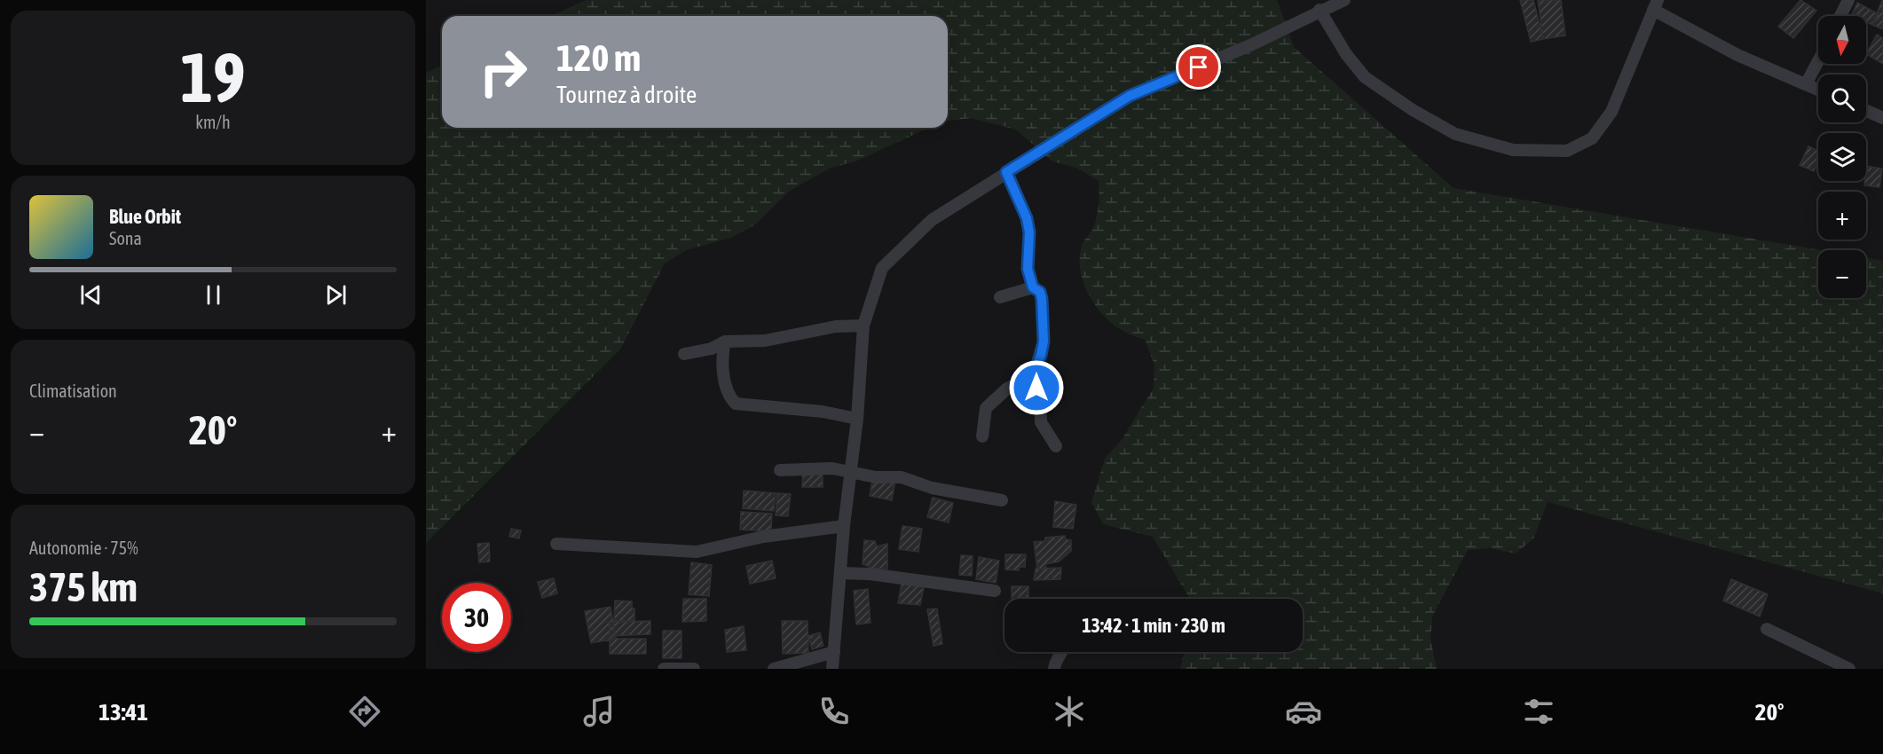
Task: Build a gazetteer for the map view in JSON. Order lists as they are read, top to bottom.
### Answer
{
  "north": "bottom",
  "page": {
    "tile": [
      ["19", "km/h"],
      "Climatisation",
      ["Autonomie · 75%", "375 km"]
    ],
    "map_buttons": ["+", "−"],
    "turn": ["120 m", "Tournez à droite"],
    "song": ["Blue Orbit", "Sona"],
    "heat": ["−", "20°", "+"],
    "limit": "30",
    "trip": "13:42 · 1 min · 230 m",
    "tabs": ["13:41", "20°"]
  }
}
